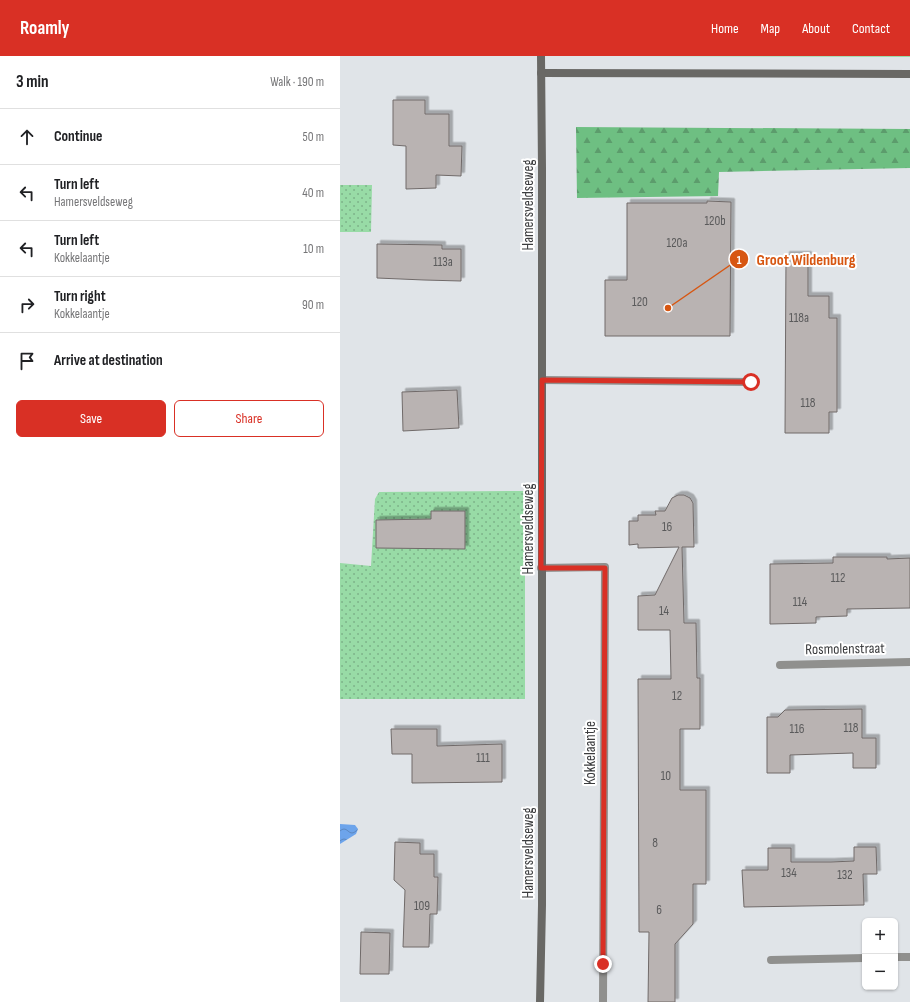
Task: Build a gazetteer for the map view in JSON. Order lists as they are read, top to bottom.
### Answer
{
  "streets": {
    "street": ["Hamersveldseweg", "Rosmolenstraat", "Kokkelaantje"]
  },
  "crossings": [
    ["Hamersveldseweg", "Kokkelaantje"]
  ],
  "places": ["Groot Wildenburg"],
  "house_numbers": [
    "120b",
    "120a",
    "113a",
    "120",
    "118a",
    "118",
    "16",
    "112",
    "114",
    "14",
    "12",
    "118",
    "116",
    "111",
    "10",
    "8",
    "134",
    "132",
    "109",
    "6"
  ],
  "page": {
    "header": "Roamly",
    "nav": [
      "Home",
      "Map",
      "About",
      "Contact"
    ],
    "heading": ["3 min", "Walk · 190 m"],
    "list": [
      ["Continue", "50 m"],
      ["Turn left", "Hamersveldseweg", "40 m"],
      ["Turn left", "Kokkelaantje", "10 m"],
      ["Turn right", "Kokkelaantje", "90 m"],
      "Arrive at destination"
    ],
    "buttons": ["Save", "Share"],
    "map_buttons": ["+", "−"]
  }
}
